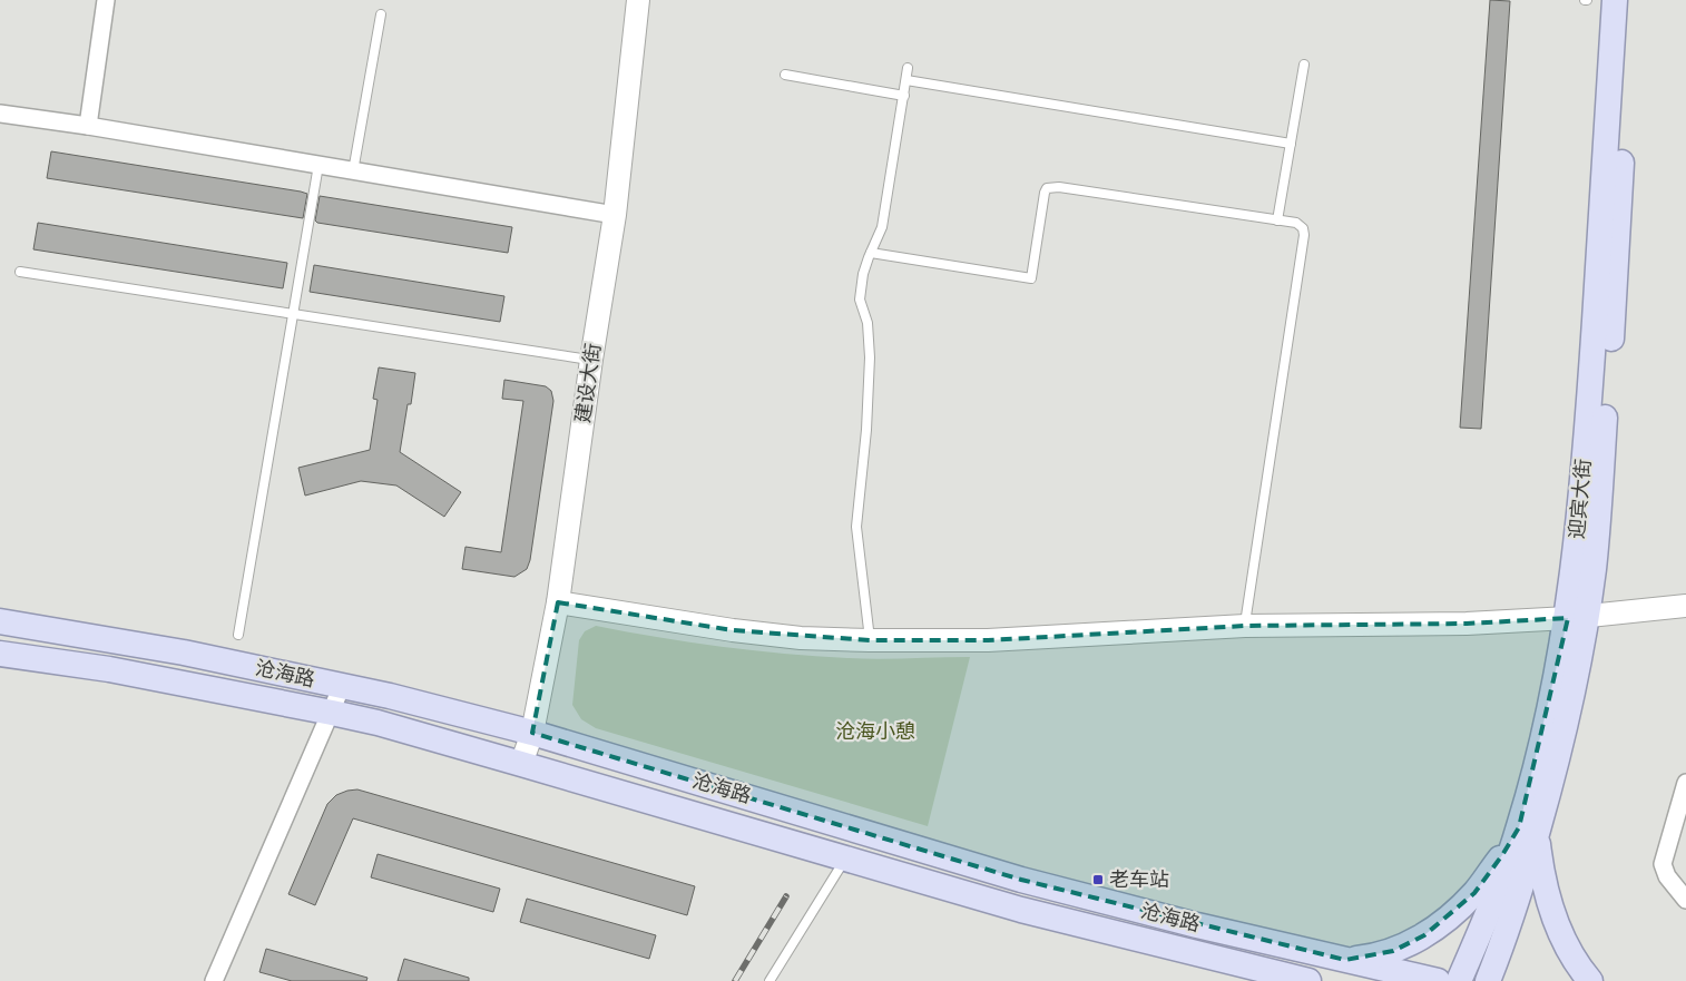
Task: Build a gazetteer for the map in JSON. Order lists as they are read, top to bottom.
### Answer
{
  "streets": {
    "main road": ["迎宾大街", "沧海路"],
    "street": ["建设大街"]
  },
  "crossings": [
    ["建设大街", "沧海路"]
  ],
  "parks": ["沧海小憩"],
  "places": {
    "transit": ["老车站"]
  }
}
